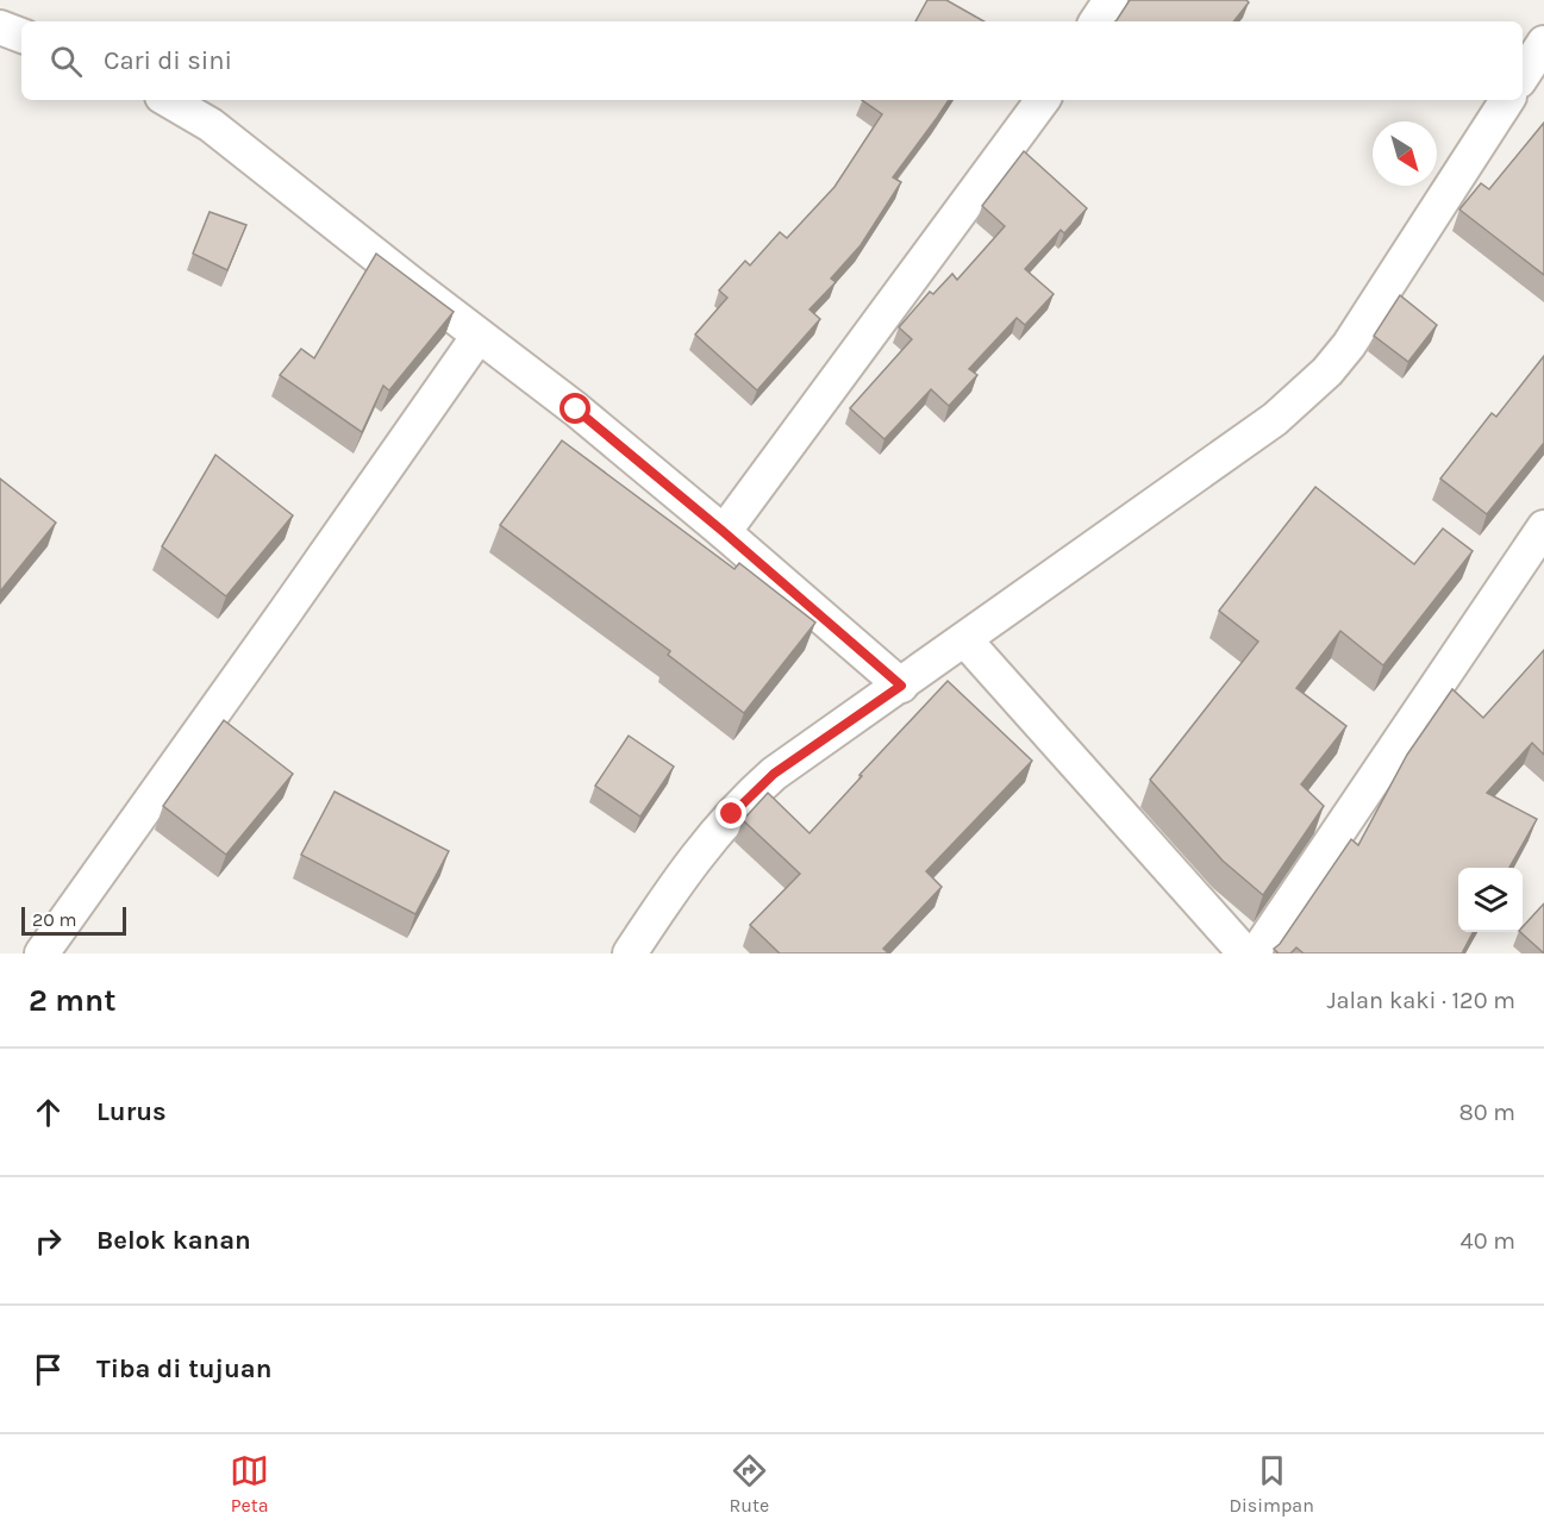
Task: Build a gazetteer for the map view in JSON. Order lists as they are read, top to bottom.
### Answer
{
  "scale_bar": "20 m",
  "north": "bottom right",
  "page": {
    "search": "Cari di sini",
    "scale": "20 m",
    "heading": ["2 mnt", "Jalan kaki · 120 m"],
    "list": [
      ["Lurus", "80 m"],
      ["Belok kanan", "40 m"],
      "Tiba di tujuan"
    ],
    "nav": ["Peta", "Rute", "Disimpan"]
  }
}
